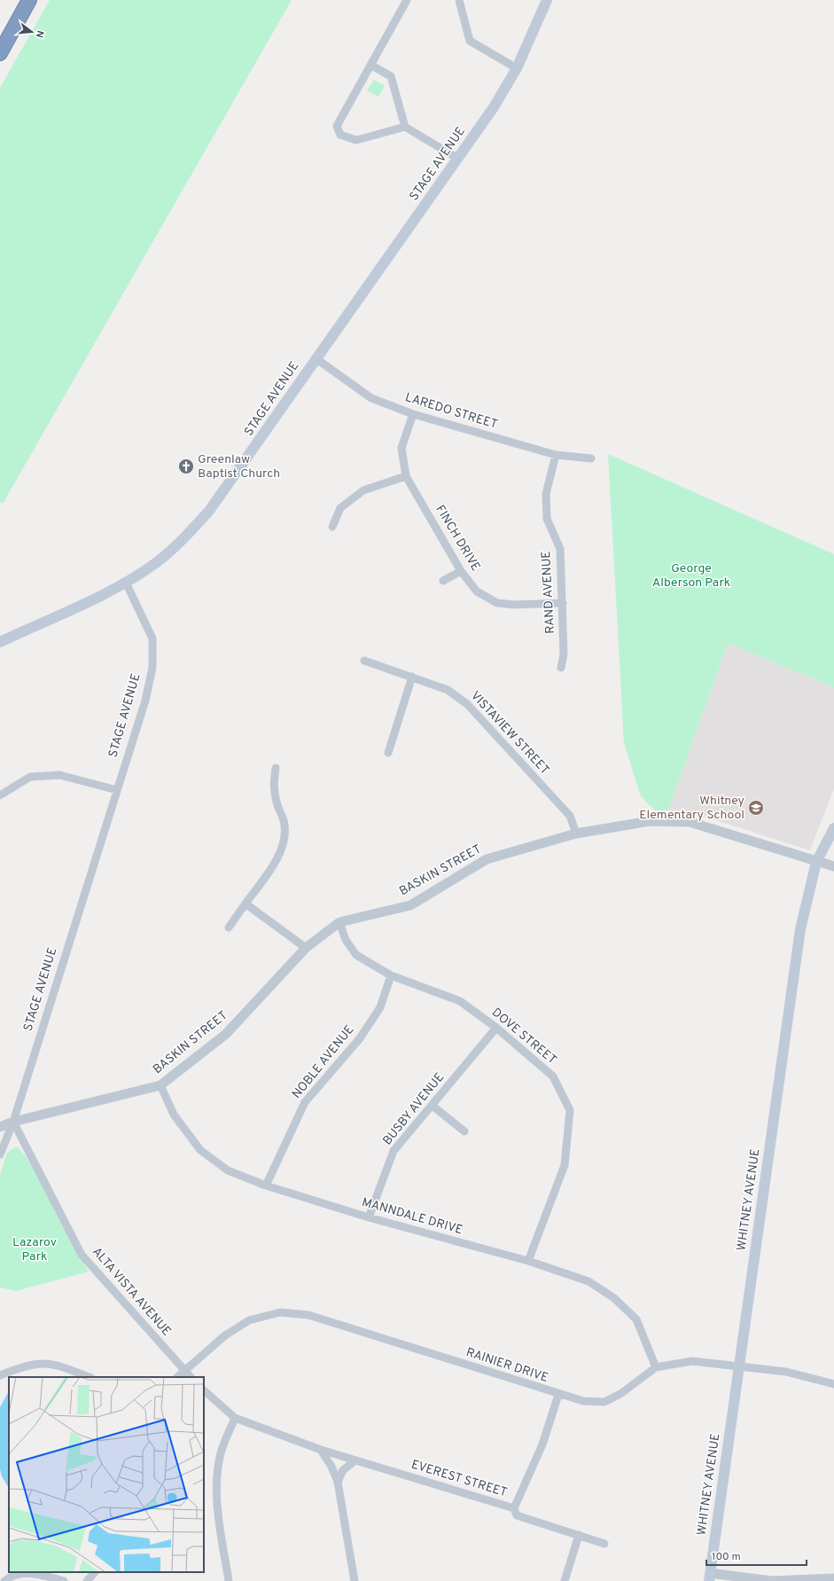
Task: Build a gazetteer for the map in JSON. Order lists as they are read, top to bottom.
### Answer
{
  "streets": {
    "main road": ["STAGE AVENUE", "WHITNEY AVENUE"],
    "street": [
      "LAREDO STREET",
      "FINCH DRIVE",
      "RAND AVENUE",
      "VISTAVIEW STREET",
      "BASKIN STREET",
      "DOVE STREET",
      "NOBLE AVENUE",
      "BUSBY AVENUE",
      "MANNDALE DRIVE",
      "ALTA VISTA AVENUE",
      "RAINIER DRIVE",
      "EVEREST STREET"
    ]
  },
  "crossings": [
    ["STAGE AVENUE", "LAREDO STREET"],
    ["STAGE AVENUE", "BASKIN STREET"],
    ["STAGE AVENUE", "ALTA VISTA AVENUE"],
    ["LAREDO STREET", "FINCH DRIVE"],
    ["LAREDO STREET", "RAND AVENUE"],
    ["FINCH DRIVE", "RAND AVENUE"],
    ["VISTAVIEW STREET", "BASKIN STREET"],
    ["BASKIN STREET", "DOVE STREET"],
    ["BASKIN STREET", "WHITNEY AVENUE"],
    ["BASKIN STREET", "MANNDALE DRIVE"],
    ["BASKIN STREET", "ALTA VISTA AVENUE"],
    ["DOVE STREET", "NOBLE AVENUE"],
    ["DOVE STREET", "BUSBY AVENUE"],
    ["DOVE STREET", "MANNDALE DRIVE"],
    ["NOBLE AVENUE", "MANNDALE DRIVE"],
    ["BUSBY AVENUE", "MANNDALE DRIVE"],
    ["WHITNEY AVENUE", "RAINIER DRIVE"],
    ["MANNDALE DRIVE", "RAINIER DRIVE"],
    ["ALTA VISTA AVENUE", "RAINIER DRIVE"],
    ["RAINIER DRIVE", "EVEREST STREET"]
  ],
  "parks": ["George Alberson Park", "Lazarov Park"],
  "places": {
    "church": ["Greenlaw Baptist Church"],
    "school or university": ["Whitney Elementary School"]
  },
  "scale_bar": "100 m",
  "north": "right"
}
